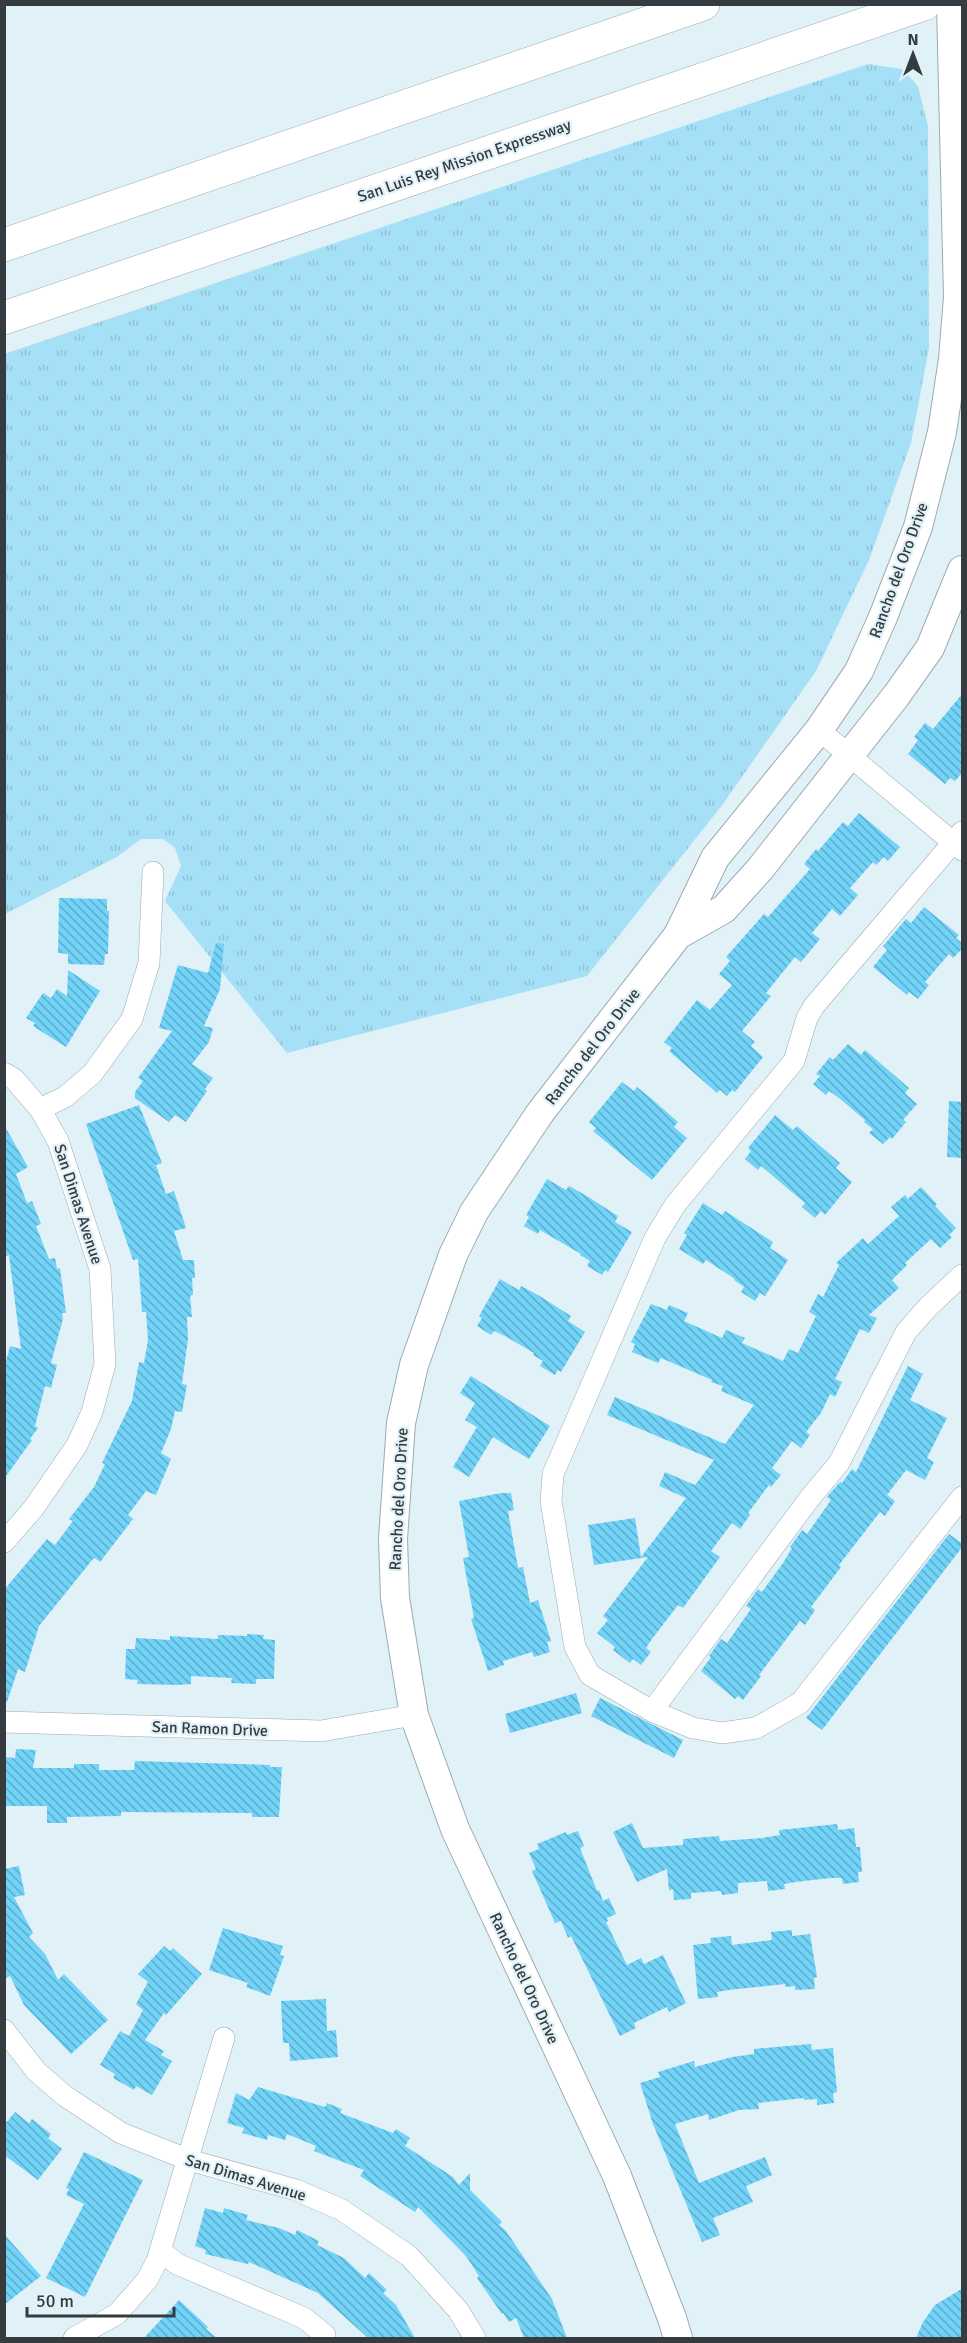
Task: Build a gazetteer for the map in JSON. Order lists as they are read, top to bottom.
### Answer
{
  "streets": {
    "highway": ["San Luis Rey Mission Expressway"],
    "main road": ["Rancho del Oro Drive"],
    "street": ["San Dimas Avenue", "San Ramon Drive"]
  },
  "crossings": [
    ["Rancho del Oro Drive", "San Ramon Drive"]
  ],
  "scale_bar": "50 m",
  "north": "top"
}
